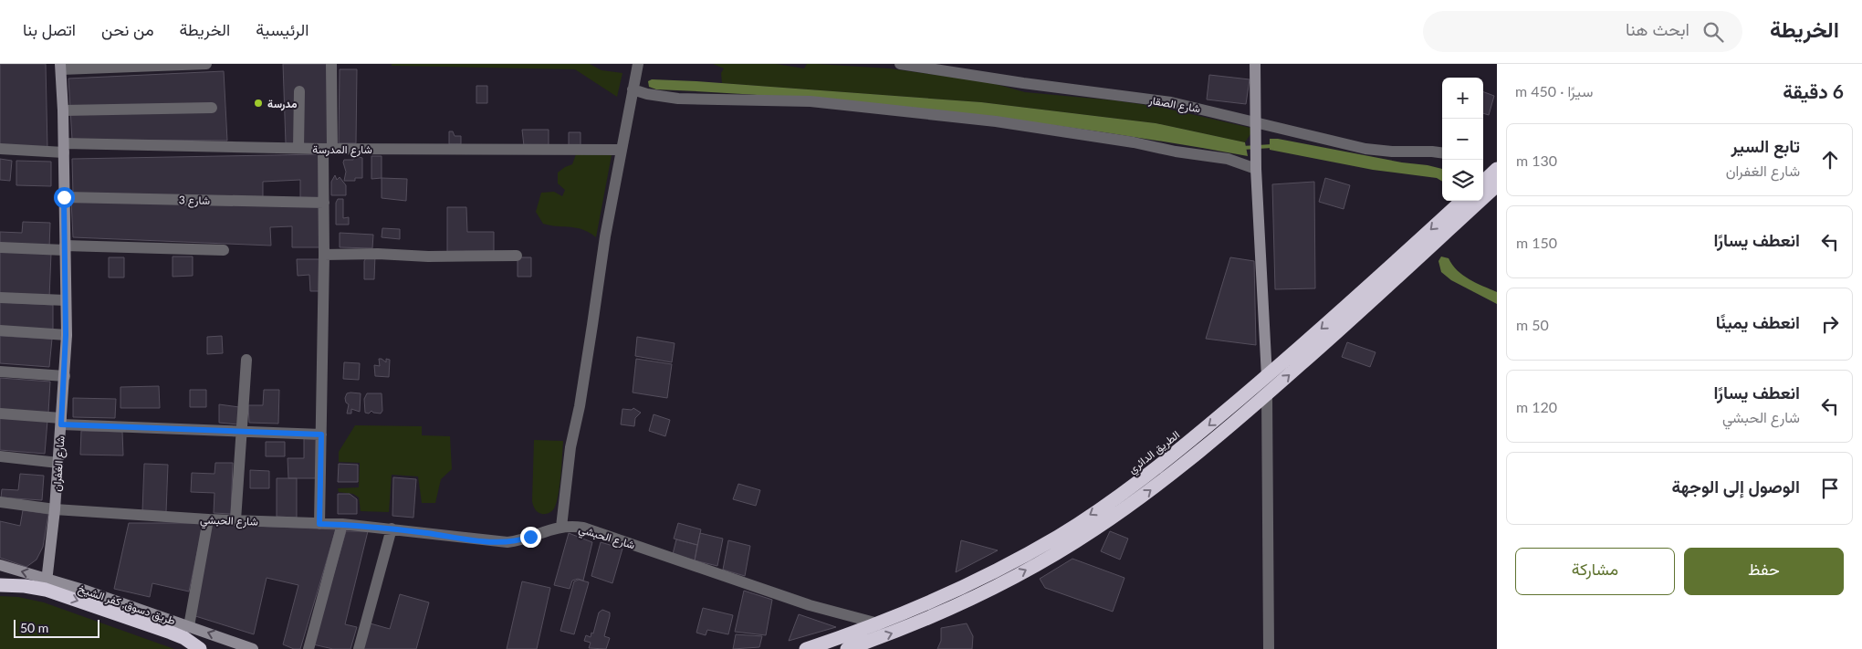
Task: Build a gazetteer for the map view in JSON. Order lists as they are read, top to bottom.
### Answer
{
  "streets": {
    "highway": ["الطريق الدائري"],
    "street": [
      "شارع الصقار",
      "شارع المدرسة",
      "شارع 3",
      "شارع الغفران",
      "شارع الحبشي",
      "طريق دسوق, كفر الشيخ"
    ]
  },
  "crossings": [
    ["شارع المدرسة", "شارع الغفران"],
    ["شارع 3", "شارع الغفران"],
    ["الطريق الدائري", "شارع الحبشي"],
    ["شارع الغفران", "شارع الحبشي"],
    ["شارع الغفران", "طريق دسوق, كفر الشيخ"]
  ],
  "one_way": ["طريق دسوق, كفر الشيخ"],
  "places": ["مدرسة"],
  "scale_bar": "50 m",
  "page": {
    "header": "الخريطة",
    "search": "ابحث هنا",
    "nav": [
      "الرئيسية",
      "الخريطة",
      "من نحن",
      "اتصل بنا"
    ],
    "heading": ["6 دقيقة", "سيرًا · 450 m"],
    "map_buttons": ["+", "−"],
    "list": [
      ["تابع السير", "شارع الغفران", "130 m"],
      ["انعطف يسارًا", "150 m"],
      ["انعطف يمينًا", "50 m"],
      ["انعطف يسارًا", "شارع الحبشي", "120 m"],
      "الوصول إلى الوجهة"
    ],
    "buttons": ["حفظ", "مشاركة"],
    "scale": "50 m"
  }
}
